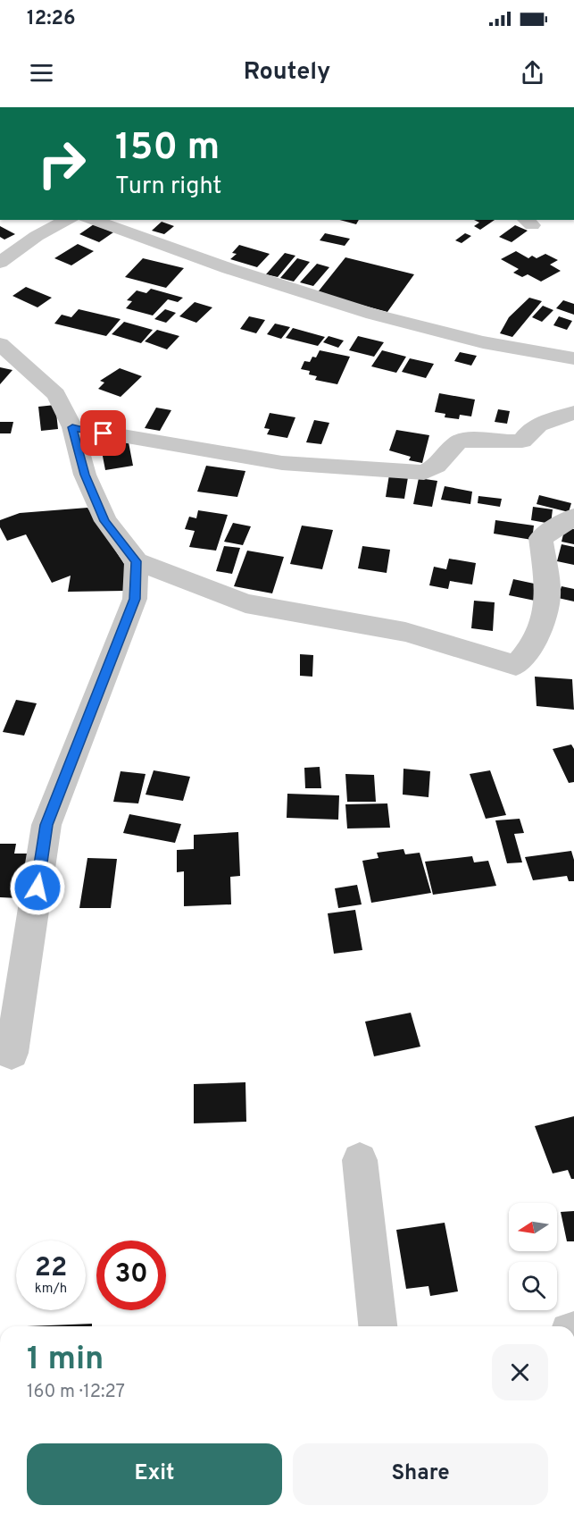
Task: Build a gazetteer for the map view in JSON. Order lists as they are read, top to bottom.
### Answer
{
  "north": "left",
  "page": {
    "status": "12:26",
    "header": "Routely",
    "turn": ["150 m", "Turn right"],
    "speed": "22 km/h",
    "limit": "30",
    "heading": ["1 min", "160 m · 12:27"],
    "buttons": ["Exit", "Share"]
  }
}
